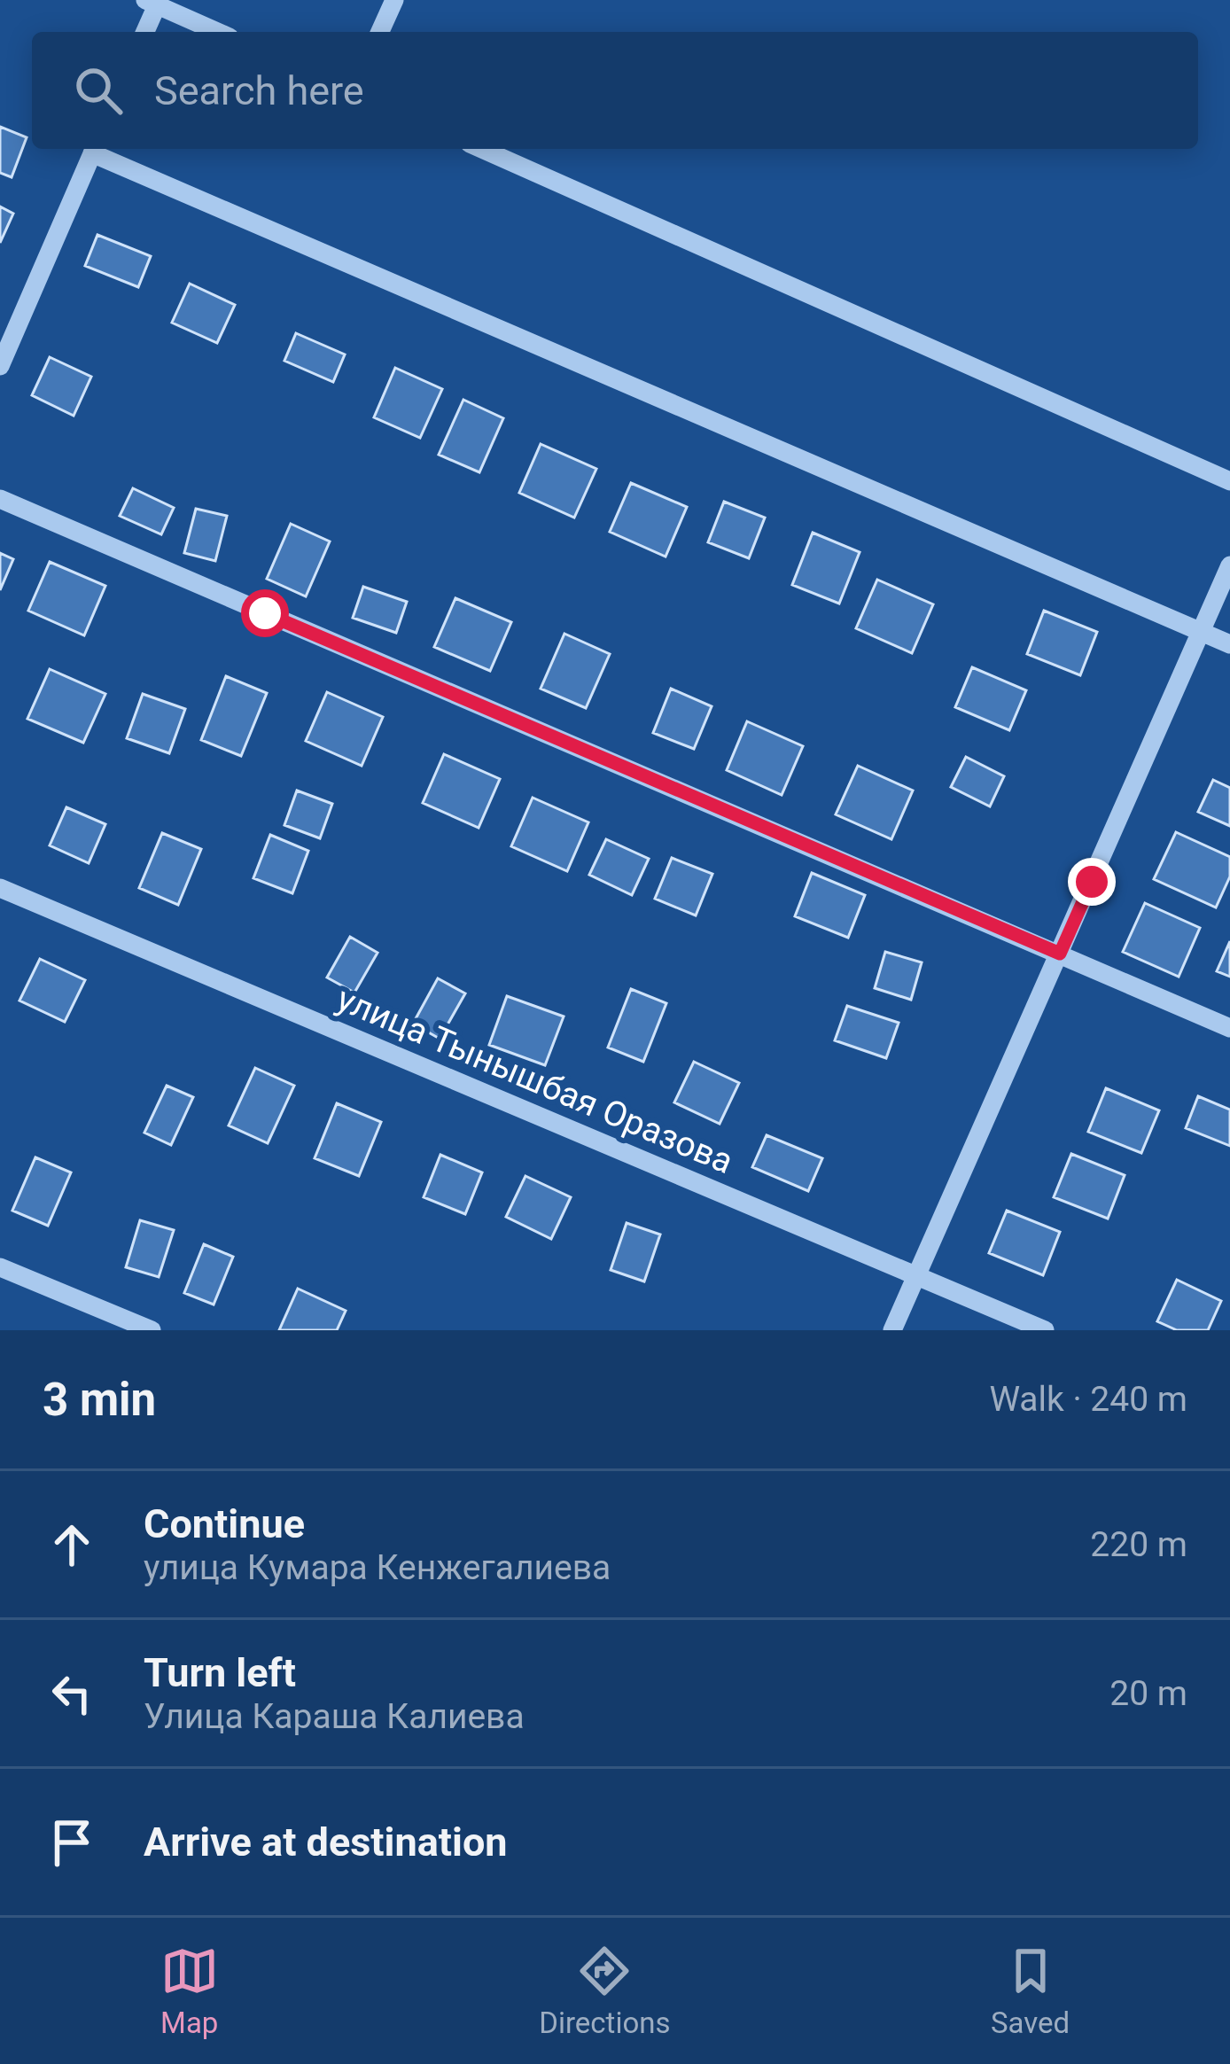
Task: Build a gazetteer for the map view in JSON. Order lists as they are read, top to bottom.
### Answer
{
  "streets": {
    "street": ["улица Тынышбая Оразова"]
  },
  "page": {
    "search": "Search here",
    "heading": ["3 min", "Walk · 240 m"],
    "list": [
      ["Continue", "улица Кумара Кенжегалиева", "220 m"],
      ["Turn left", "Улица Караша Калиева", "20 m"],
      "Arrive at destination"
    ],
    "nav": ["Map", "Directions", "Saved"]
  }
}
